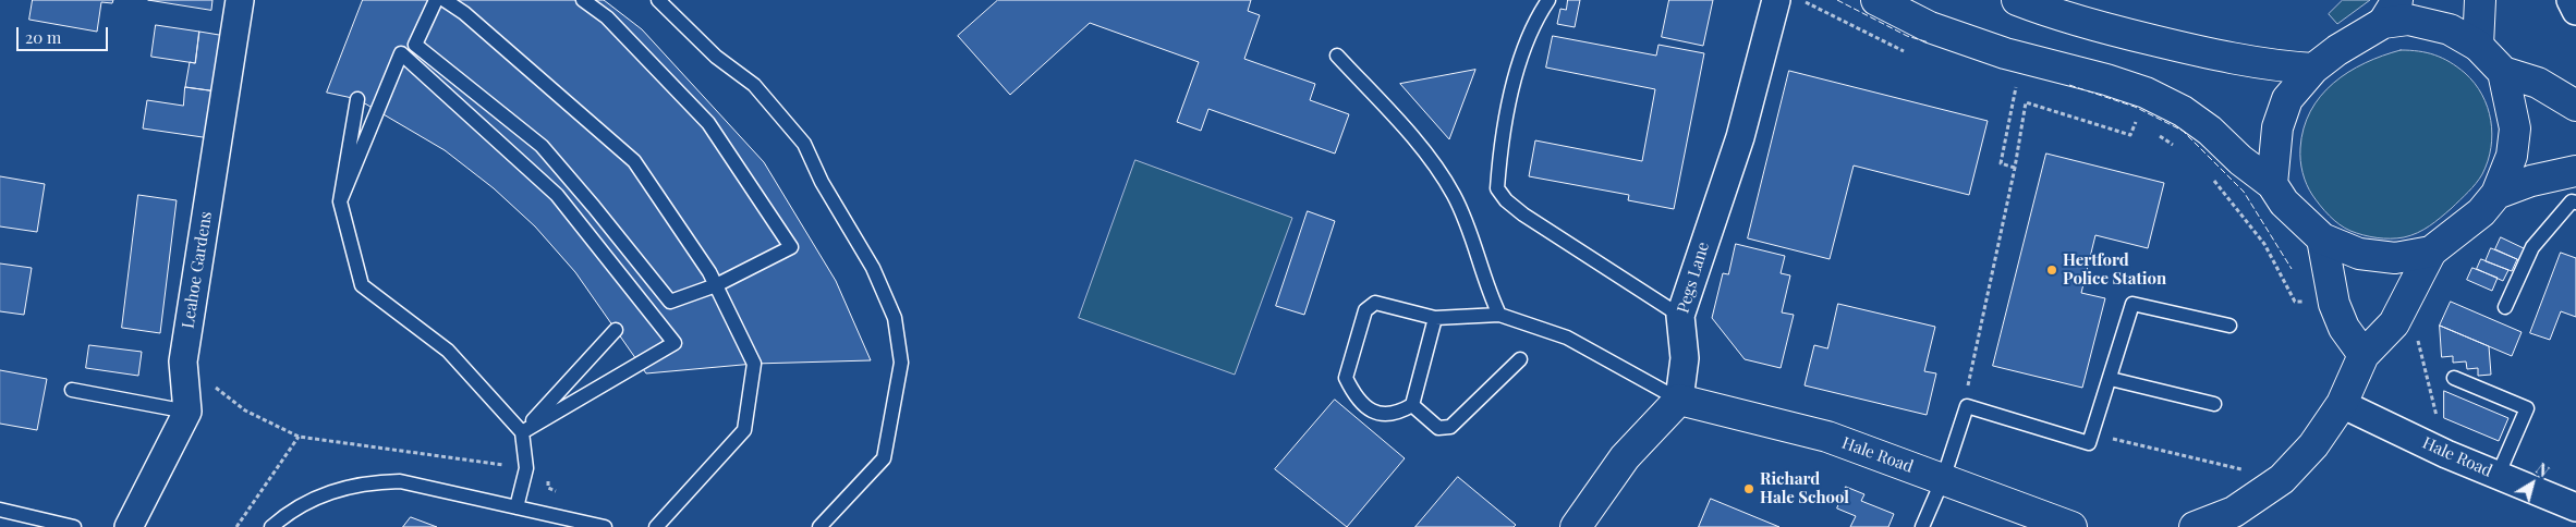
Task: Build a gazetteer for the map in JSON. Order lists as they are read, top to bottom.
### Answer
{
  "streets": {
    "main road": ["Hale Road"],
    "street": ["Leahoe Gardens", "Pegs Lane"]
  },
  "crossings": [
    ["Pegs Lane", "Hale Road"]
  ],
  "places": ["Hertford Police Station", "Richard Hale School"],
  "scale_bar": "20 m",
  "north": "top right"
}
